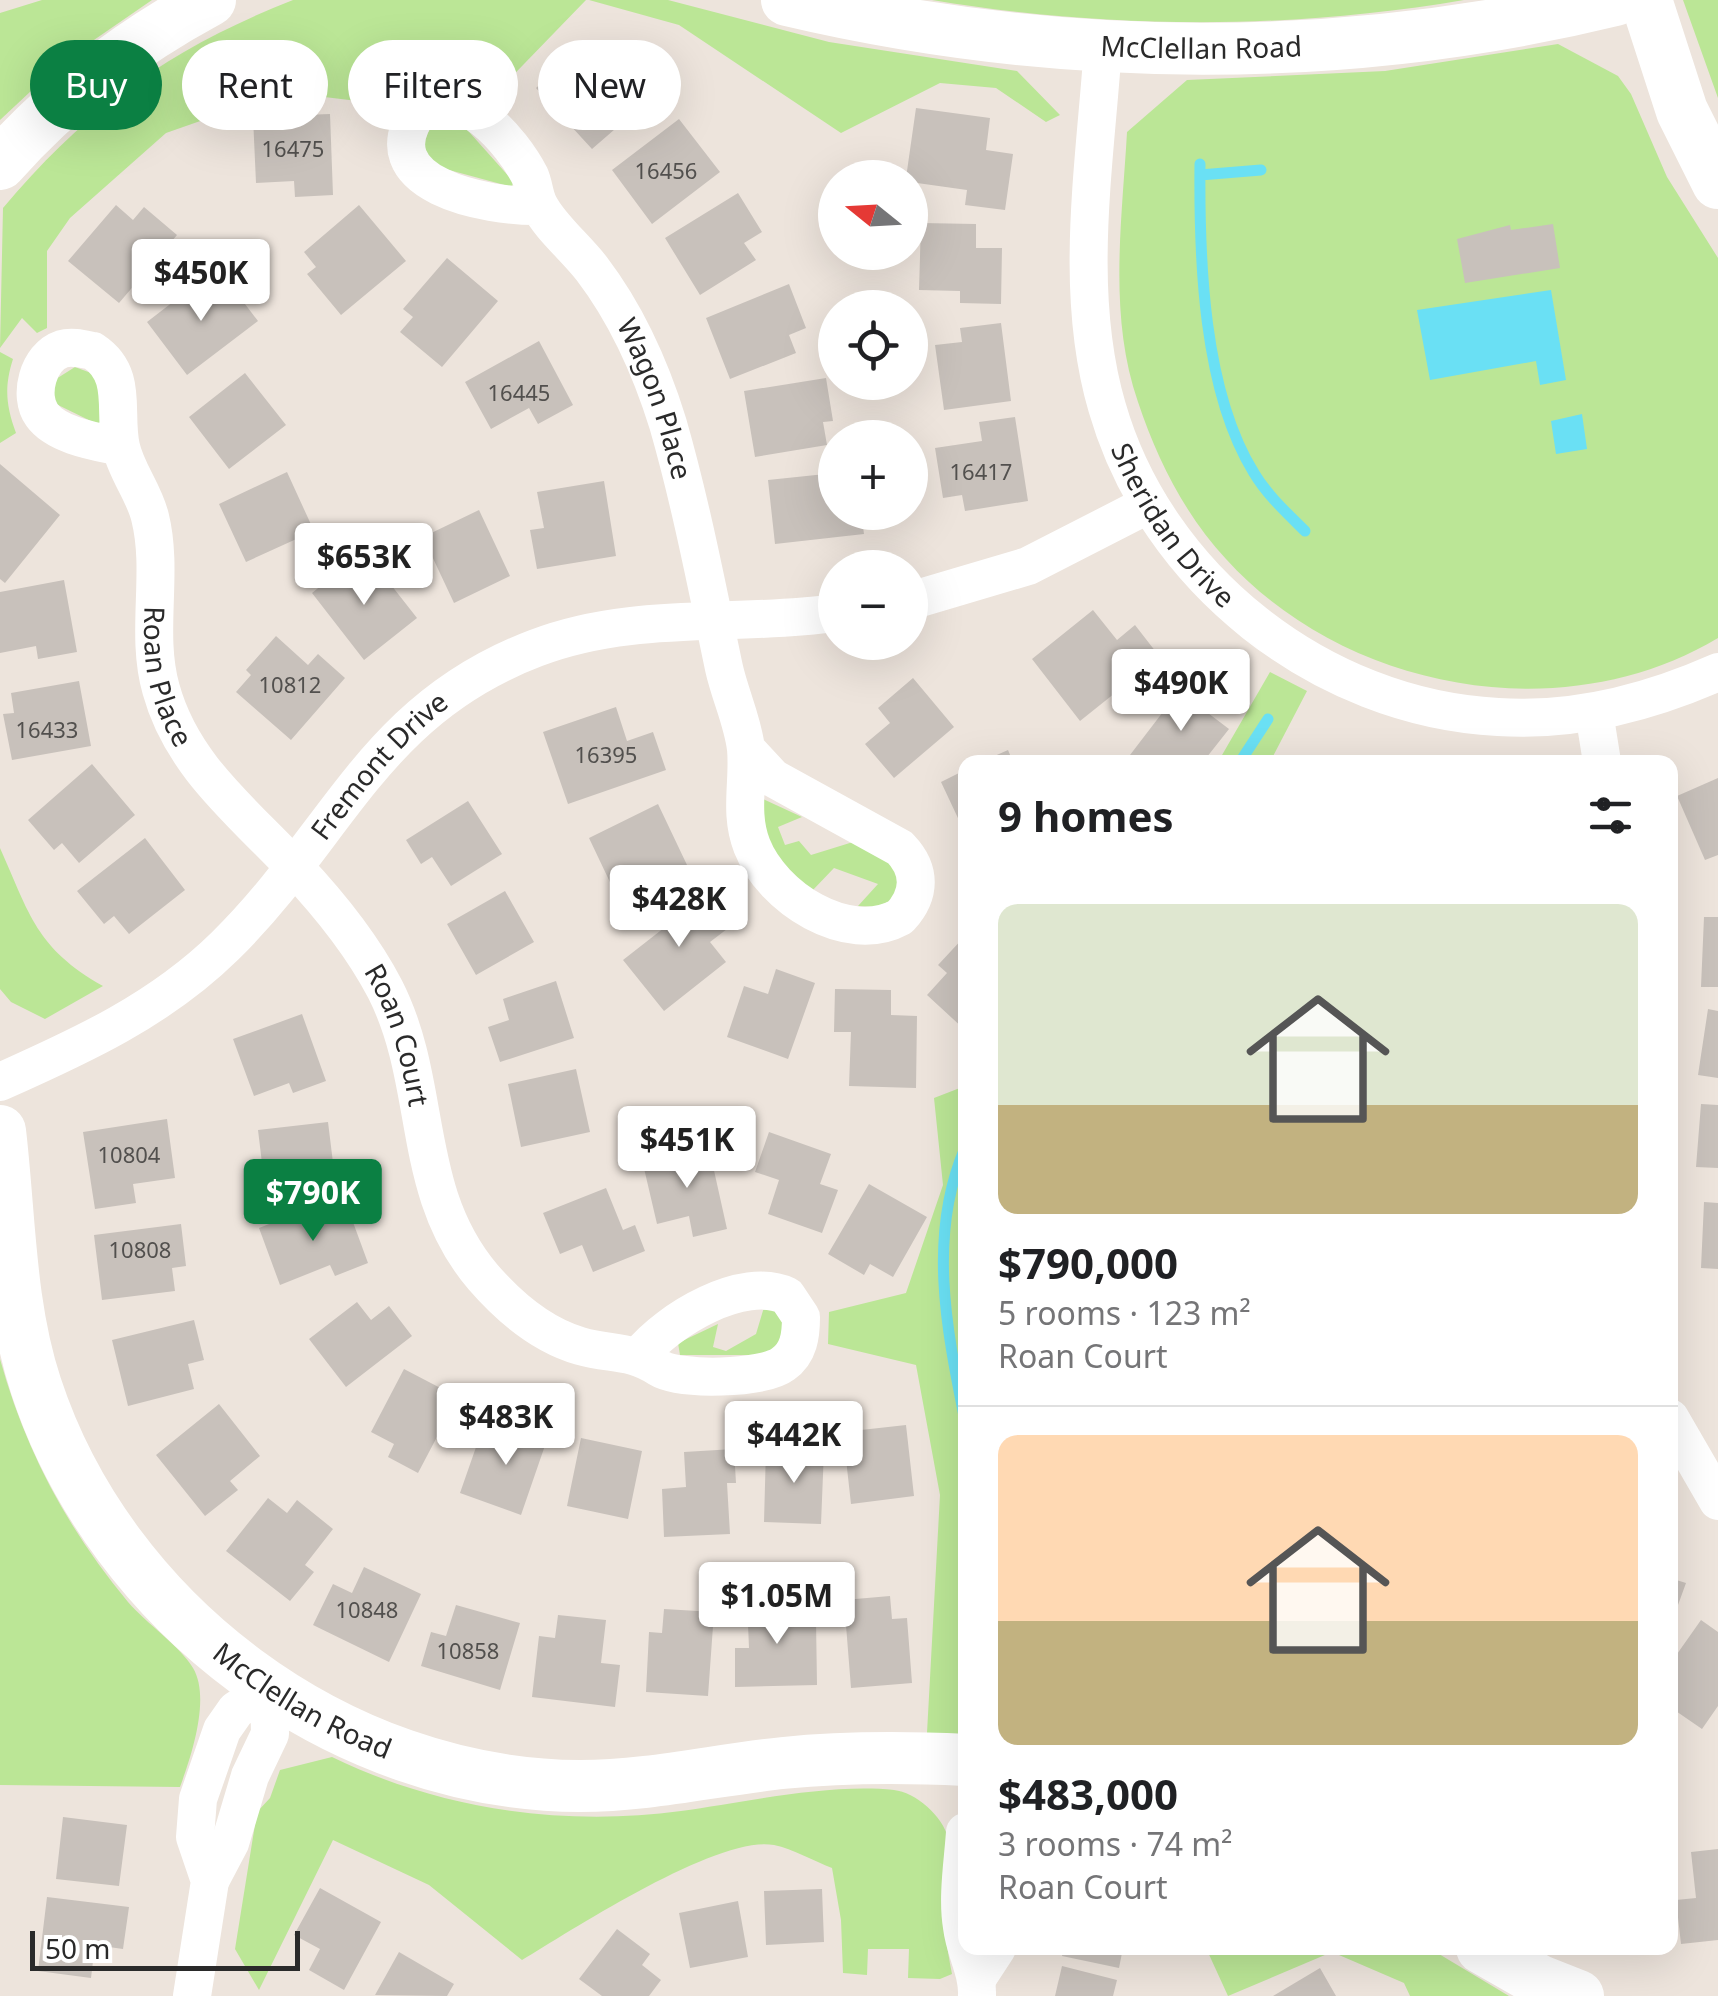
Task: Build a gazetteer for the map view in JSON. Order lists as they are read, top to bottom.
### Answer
{
  "streets": {
    "street": [
      "McClellan Road",
      "Wagon Place",
      "Sheridan Drive",
      "Roan Place",
      "Fremont Drive",
      "Roan Court"
    ]
  },
  "crossings": [
    ["McClellan Road", "Sheridan Drive"],
    ["Wagon Place", "Fremont Drive"],
    ["Roan Place", "Fremont Drive"],
    ["Roan Place", "Roan Court"],
    ["Fremont Drive", "Roan Court"]
  ],
  "house_numbers": [
    "16475",
    "16456",
    "16445",
    "16417",
    "10812",
    "16433",
    "16395",
    "10804",
    "10808",
    "10848",
    "10858"
  ],
  "scale_bar": "50 m",
  "north": "left",
  "page": {
    "chip": [
      "Buy",
      "Rent",
      "Filters",
      "New"
    ],
    "map_buttons": ["+", "−"],
    "price": [
      "$450K",
      "$653K",
      "$490K",
      "$428K",
      "$451K",
      "$790K",
      "$483K",
      "$442K",
      "$1.05M"
    ],
    "heading": "9 homes",
    "list": [
      {
        "name": "$790,000",
        "note": "5 rooms · 123 m² · Roan Court"
      },
      {
        "name": "$483,000",
        "note": "3 rooms · 74 m² · Roan Court"
      }
    ],
    "scale": "50 m"
  }
}
